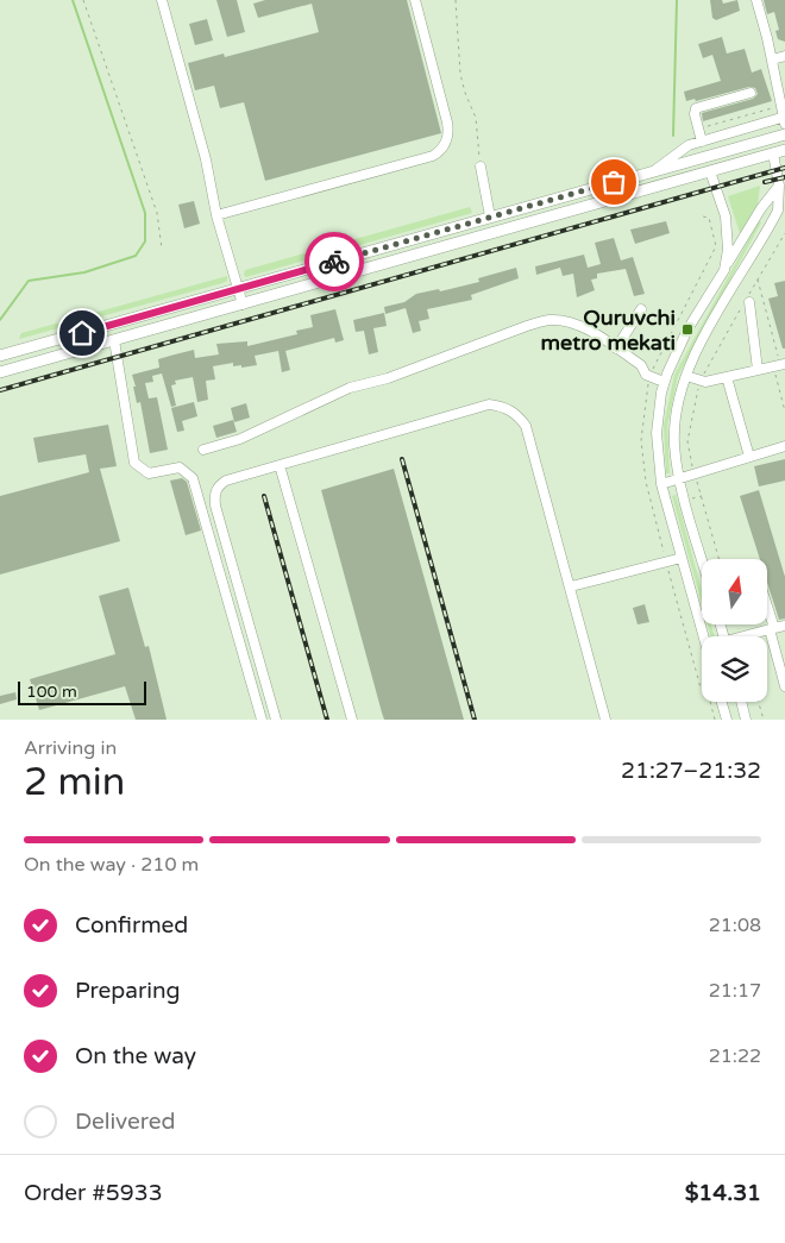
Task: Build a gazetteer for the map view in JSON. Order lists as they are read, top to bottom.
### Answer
{
  "places": {
    "transit": ["Quruvchi metro mekati"]
  },
  "scale_bar": "100 m",
  "north": "top",
  "page": {
    "scale": "100 m",
    "heading": ["2 min", "Arriving in", "21:27–21:32"],
    "panel": ["Order #5933", "$14.31"],
    "bar": "On the way · 210 m",
    "list": [
      ["Confirmed", "21:08"],
      ["Preparing", "21:17"],
      ["On the way", "21:22"],
      "Delivered"
    ]
  }
}
